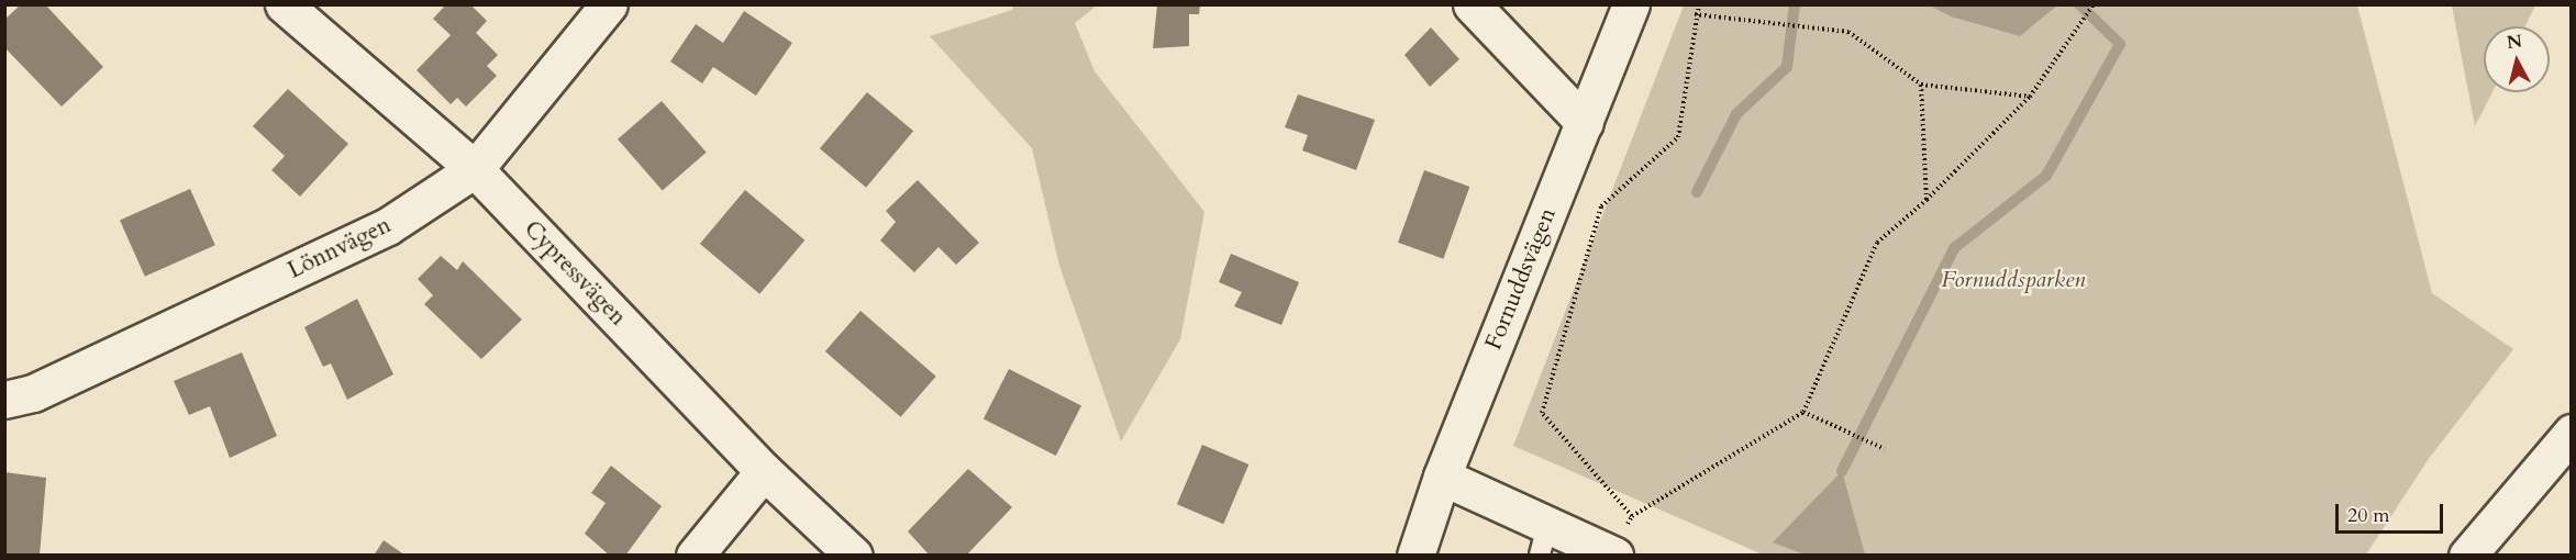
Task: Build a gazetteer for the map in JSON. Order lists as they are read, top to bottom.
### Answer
{
  "streets": {
    "street": ["Lönnvägen", "Cypressvägen", "Fornuddsvägen"]
  },
  "crossings": [
    ["Lönnvägen", "Cypressvägen"]
  ],
  "parks": ["Fornuddsparken"],
  "scale_bar": "20 m",
  "north": "top"
}
